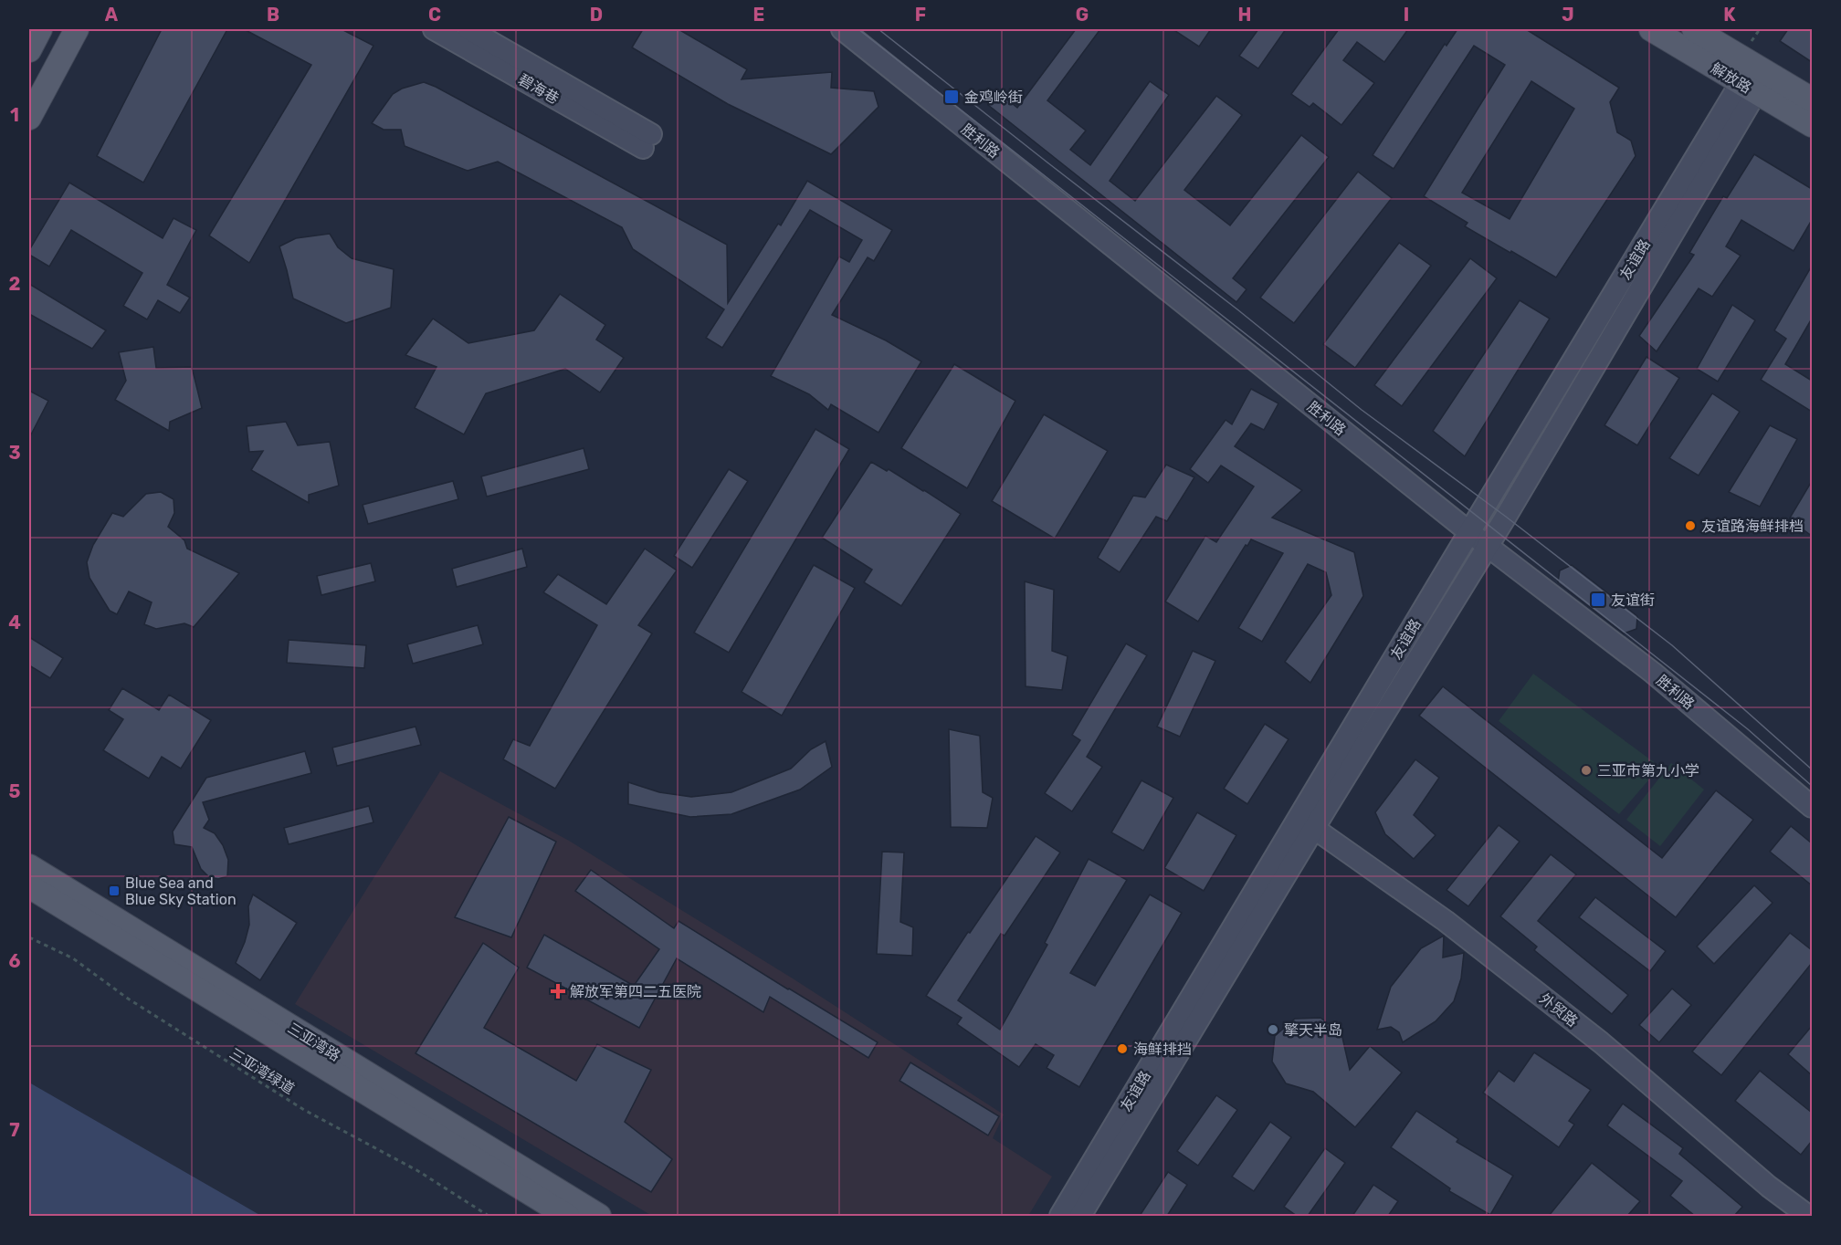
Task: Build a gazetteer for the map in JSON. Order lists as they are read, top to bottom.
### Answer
{
  "streets": {
    "main road": [
      "解放路",
      "碧海巷",
      "胜利路",
      "友谊路",
      "外贸路",
      "三亚湾路"
    ],
    "path": ["三亚湾绿道"]
  },
  "crossings": [
    ["解放路", "友谊路"],
    ["胜利路", "友谊路"],
    ["友谊路", "外贸路"]
  ],
  "places": {
    "transit": ["金鸡岭街", "友谊街", "Blue Sea and Blue Sky Station"],
    "other": [
      "友谊路海鲜排档",
      "三亚市第九小学",
      "擎天半岛",
      "海鲜排挡"
    ],
    "health": ["解放军第四二五医院"]
  },
  "grid": {
    "columns": [
      "A",
      "B",
      "C",
      "D",
      "E",
      "F",
      "G",
      "H",
      "I",
      "J",
      "K"
    ],
    "rows": [
      "1",
      "2",
      "3",
      "4",
      "5",
      "6",
      "7"
    ]
  }
}
